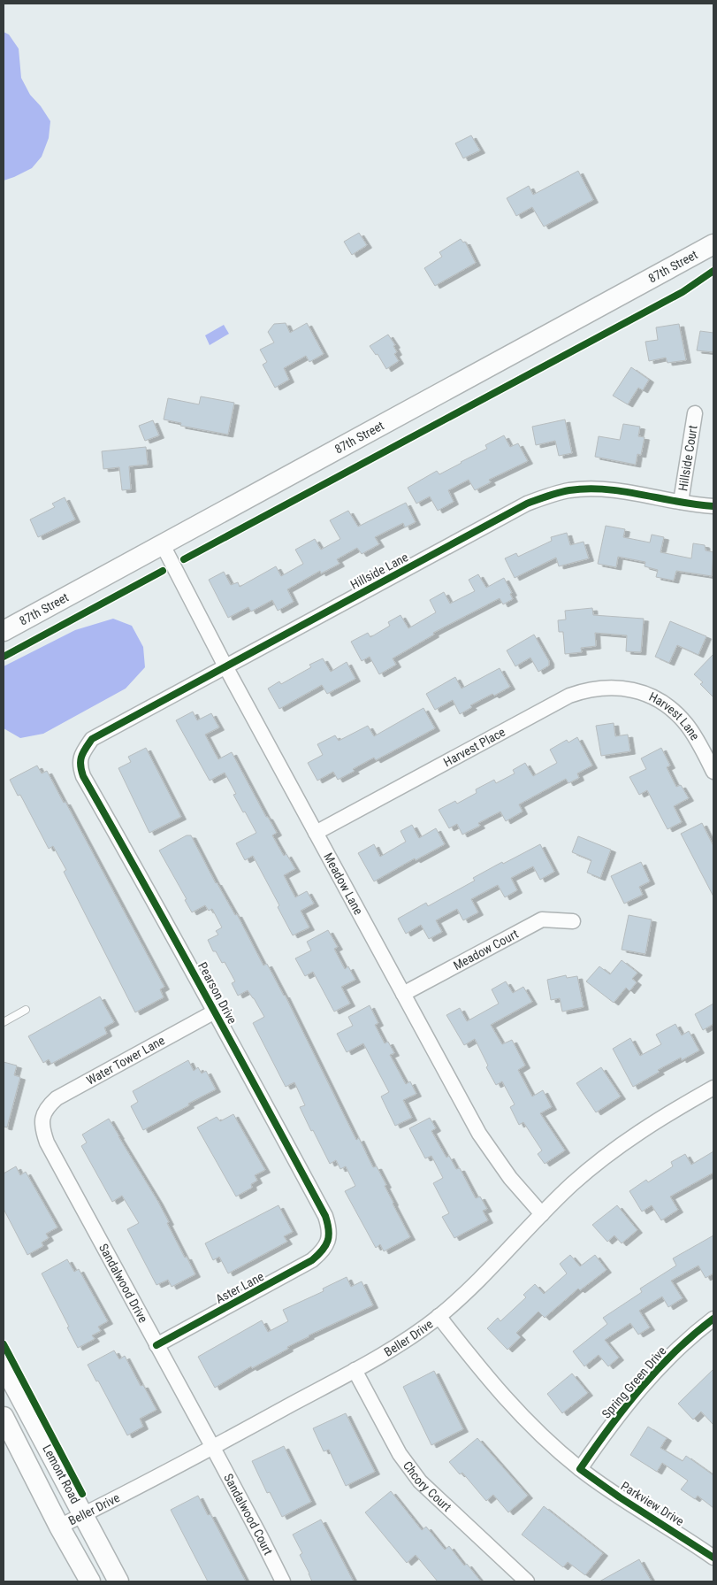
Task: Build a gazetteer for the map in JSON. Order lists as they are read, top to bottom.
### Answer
{
  "streets": {
    "main road": ["87th Street", "Lemont Road"],
    "street": [
      "Hillside Court",
      "Hillside Lane",
      "Harvest Lane",
      "Harvest Place",
      "Meadow Lane",
      "Meadow Court",
      "Pearson Drive",
      "Water Tower Lane",
      "Sandalwood Drive",
      "Aster Lane",
      "Beller Drive",
      "Spring Green Drive",
      "Chcory Court",
      "Parkview Drive",
      "Sandalwood Court"
    ]
  },
  "crossings": [
    ["87th Street", "Meadow Lane"],
    ["Hillside Court", "Hillside Lane"],
    ["Hillside Lane", "Meadow Lane"],
    ["Hillside Lane", "Pearson Drive"],
    ["Harvest Lane", "Harvest Place"],
    ["Harvest Place", "Meadow Lane"],
    ["Meadow Lane", "Meadow Court"],
    ["Meadow Lane", "Beller Drive"],
    ["Pearson Drive", "Water Tower Lane"],
    ["Pearson Drive", "Aster Lane"],
    ["Water Tower Lane", "Sandalwood Drive"],
    ["Sandalwood Drive", "Aster Lane"],
    ["Sandalwood Drive", "Beller Drive"],
    ["Sandalwood Drive", "Sandalwood Court"],
    ["Beller Drive", "Lemont Road"],
    ["Beller Drive", "Chcory Court"],
    ["Beller Drive", "Parkview Drive"],
    ["Beller Drive", "Sandalwood Court"],
    ["Spring Green Drive", "Parkview Drive"]
  ]
}
